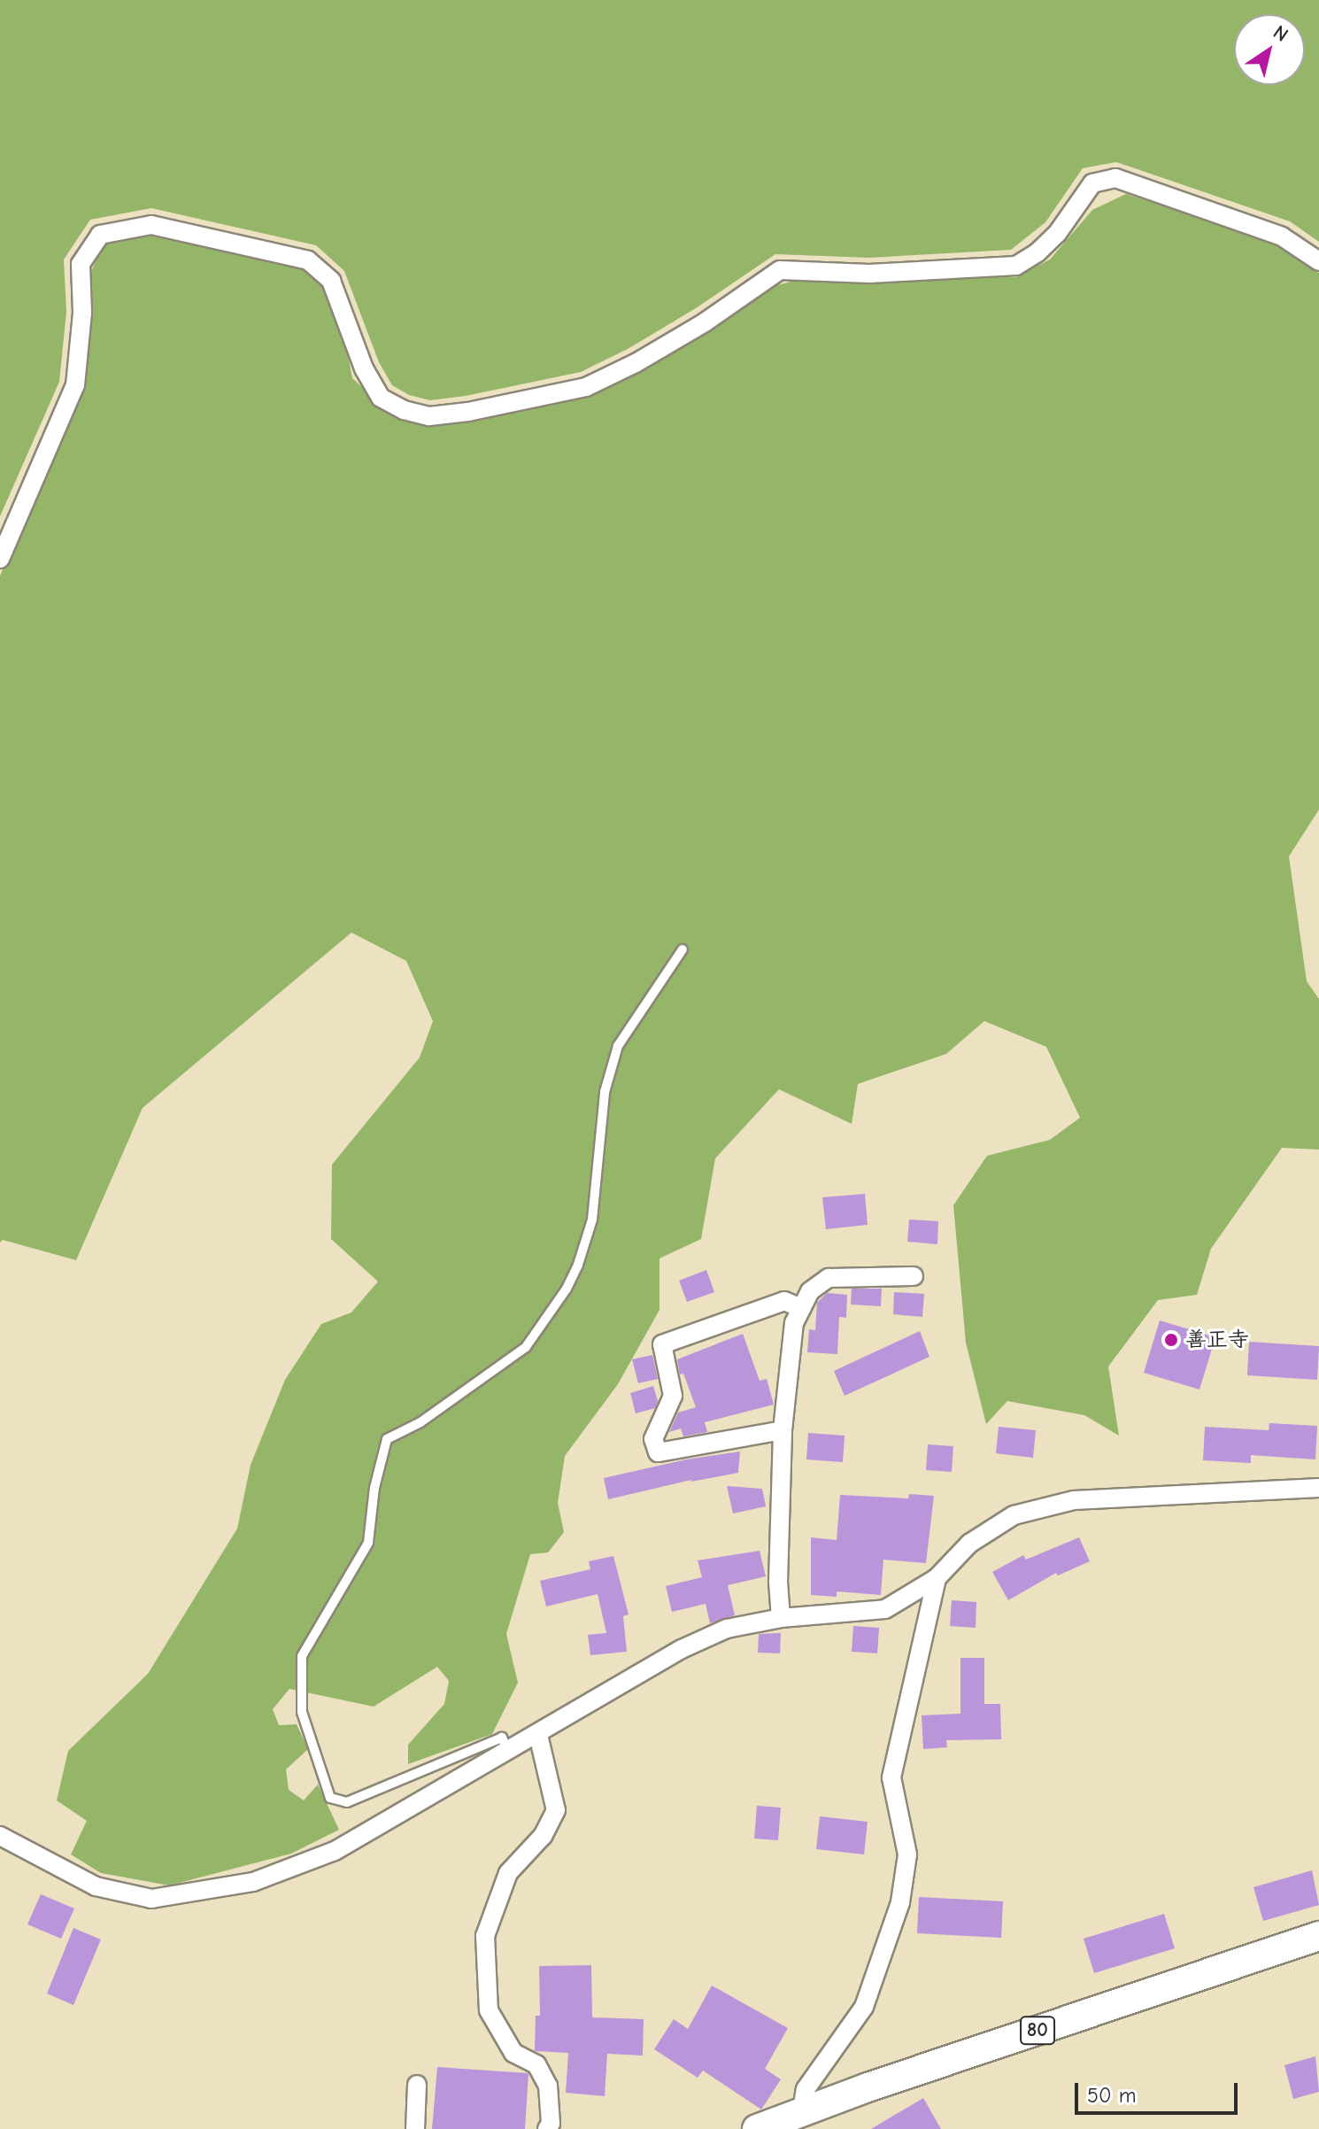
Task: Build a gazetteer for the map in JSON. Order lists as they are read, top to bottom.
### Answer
{
  "streets": {
    "main road": ["80"]
  },
  "places": ["善正寺"],
  "scale_bar": "50 m",
  "north": "top right"
}
